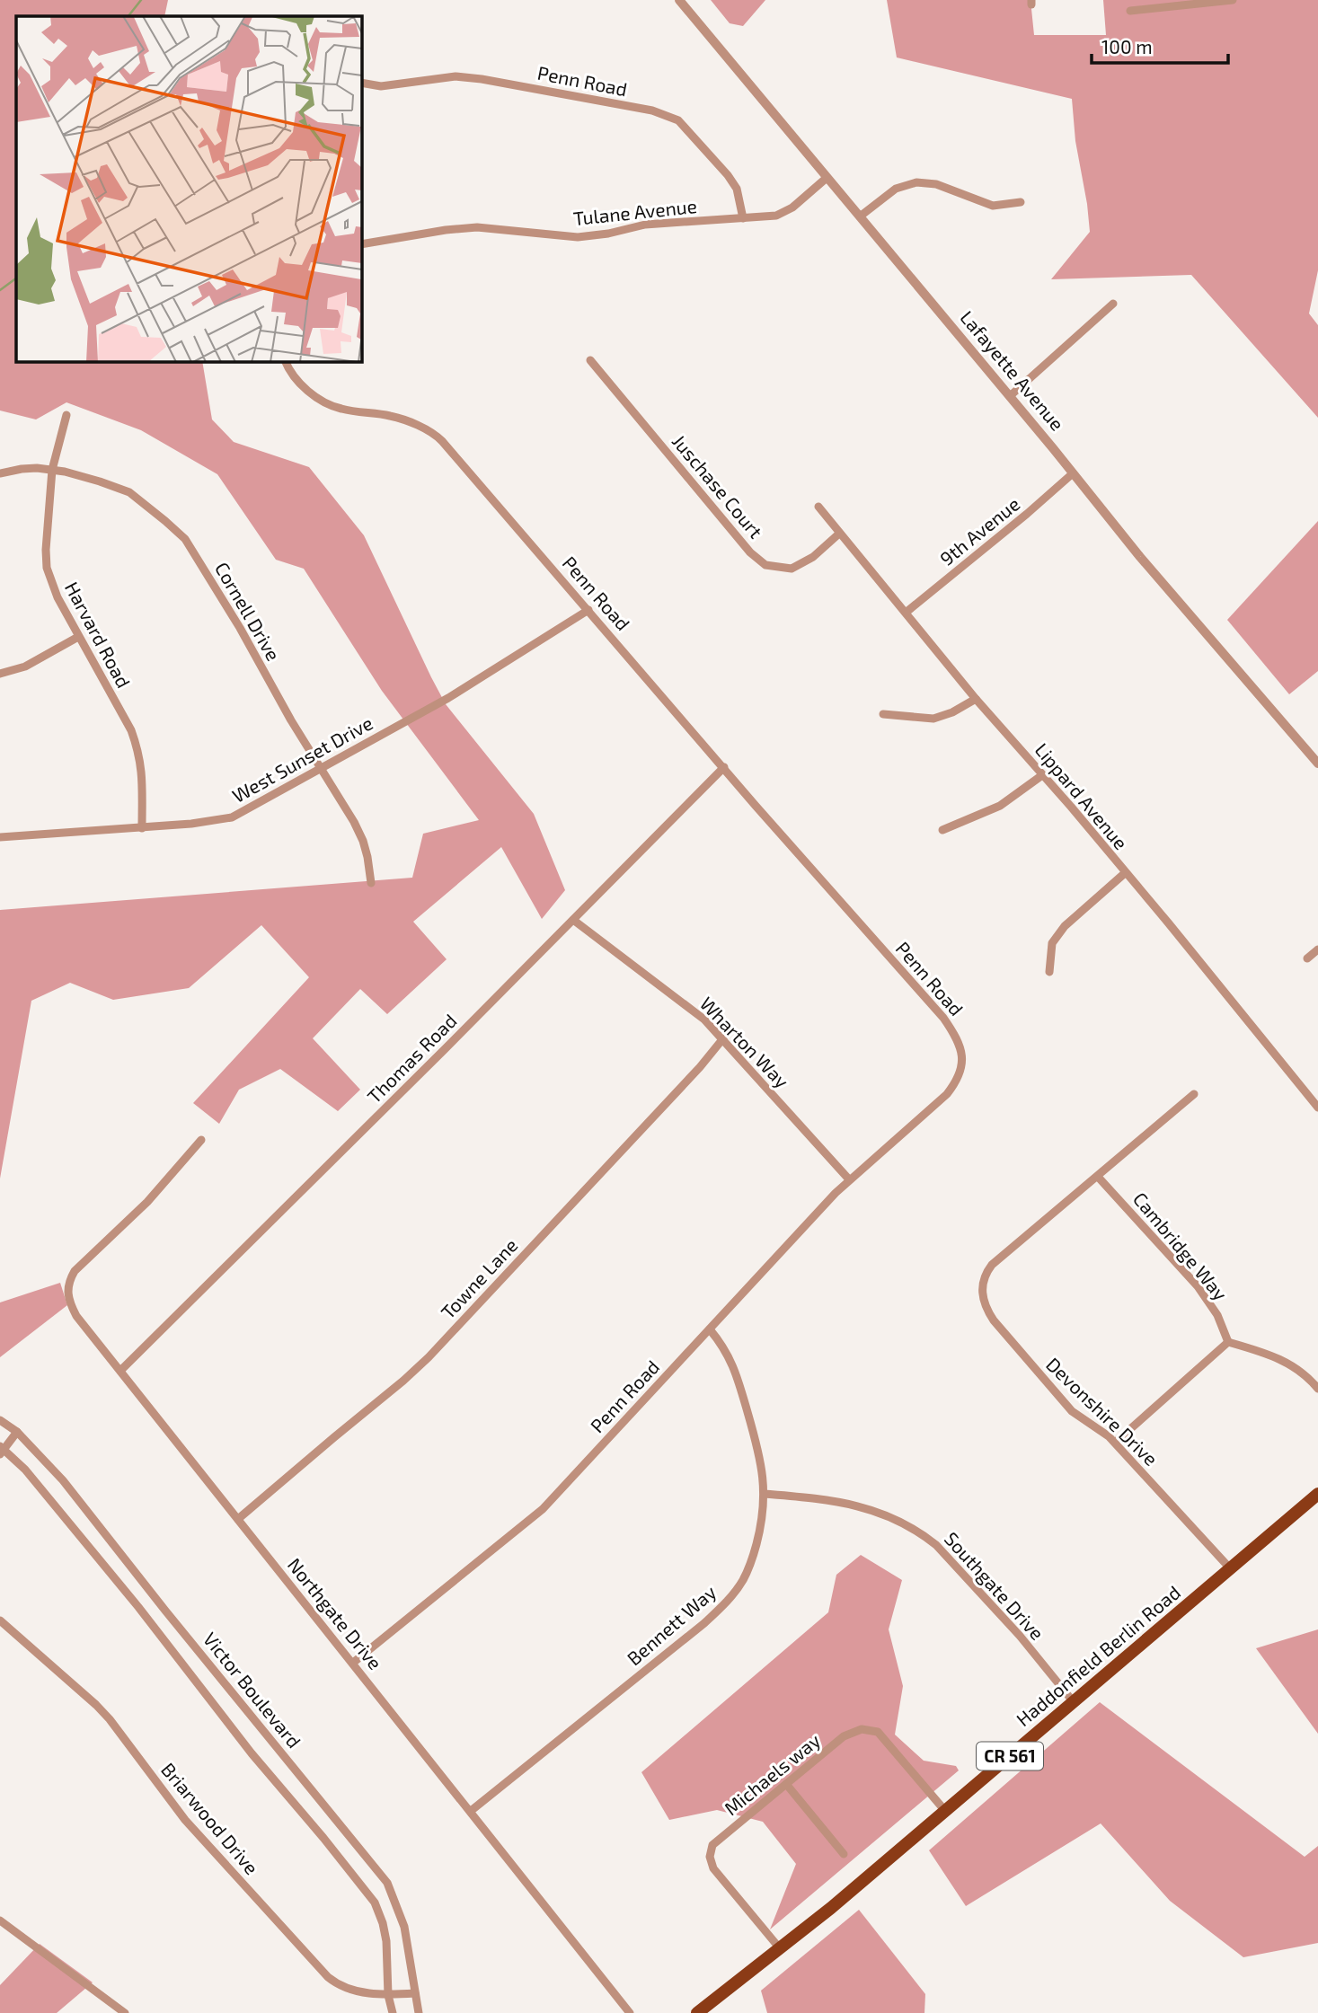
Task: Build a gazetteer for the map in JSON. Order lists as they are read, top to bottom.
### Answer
{
  "streets": {
    "main road": ["Haddonfield Berlin Road", "CR 561"],
    "street": [
      "Penn Road",
      "Tulane Avenue",
      "Lafayette Avenue",
      "Juschase Court",
      "9th Avenue",
      "Cornell Drive",
      "Harvard Road",
      "West Sunset Drive",
      "Lippard Avenue",
      "Wharton Way",
      "Thomas Road",
      "Cambridge Way",
      "Towne Lane",
      "Devonshire Drive",
      "Southgate Drive",
      "Northgate Drive",
      "Bennett Way",
      "Victor Boulevard",
      "Michaels way",
      "Briarwood Drive"
    ]
  },
  "crossings": [
    ["Penn Road", "Tulane Avenue"],
    ["Penn Road", "West Sunset Drive"],
    ["Penn Road", "Wharton Way"],
    ["Penn Road", "Thomas Road"],
    ["Penn Road", "Northgate Drive"],
    ["Penn Road", "Bennett Way"],
    ["Tulane Avenue", "Lafayette Avenue"],
    ["Lafayette Avenue", "9th Avenue"],
    ["Juschase Court", "Lippard Avenue"],
    ["9th Avenue", "Lippard Avenue"],
    ["Cornell Drive", "Harvard Road"],
    ["Cornell Drive", "West Sunset Drive"],
    ["Harvard Road", "West Sunset Drive"],
    ["Wharton Way", "Thomas Road"],
    ["Wharton Way", "Towne Lane"],
    ["Thomas Road", "Northgate Drive"],
    ["Cambridge Way", "Devonshire Drive"],
    ["Towne Lane", "Northgate Drive"],
    ["Devonshire Drive", "Haddonfield Berlin Road"],
    ["Southgate Drive", "Bennett Way"],
    ["Southgate Drive", "Haddonfield Berlin Road"],
    ["Northgate Drive", "Bennett Way"],
    ["Haddonfield Berlin Road", "Michaels way"],
    ["Victor Boulevard", "Briarwood Drive"]
  ],
  "scale_bar": "100 m"
}
